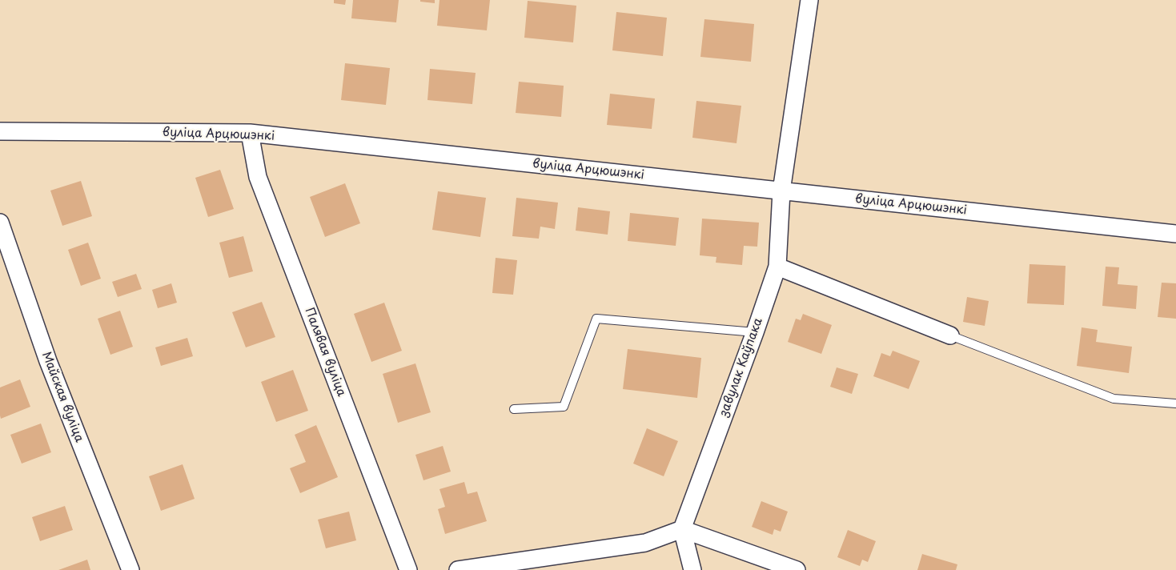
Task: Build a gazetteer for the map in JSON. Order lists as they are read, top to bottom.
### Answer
{
  "streets": {
    "street": [
      "вуліца Арцюшэнкі",
      "Палявая вуліца",
      "завулак Каўпака",
      "Майская вуліца"
    ]
  },
  "crossings": [
    ["вуліца Арцюшэнкі", "Палявая вуліца"],
    ["вуліца Арцюшэнкі", "завулак Каўпака"]
  ]
}
